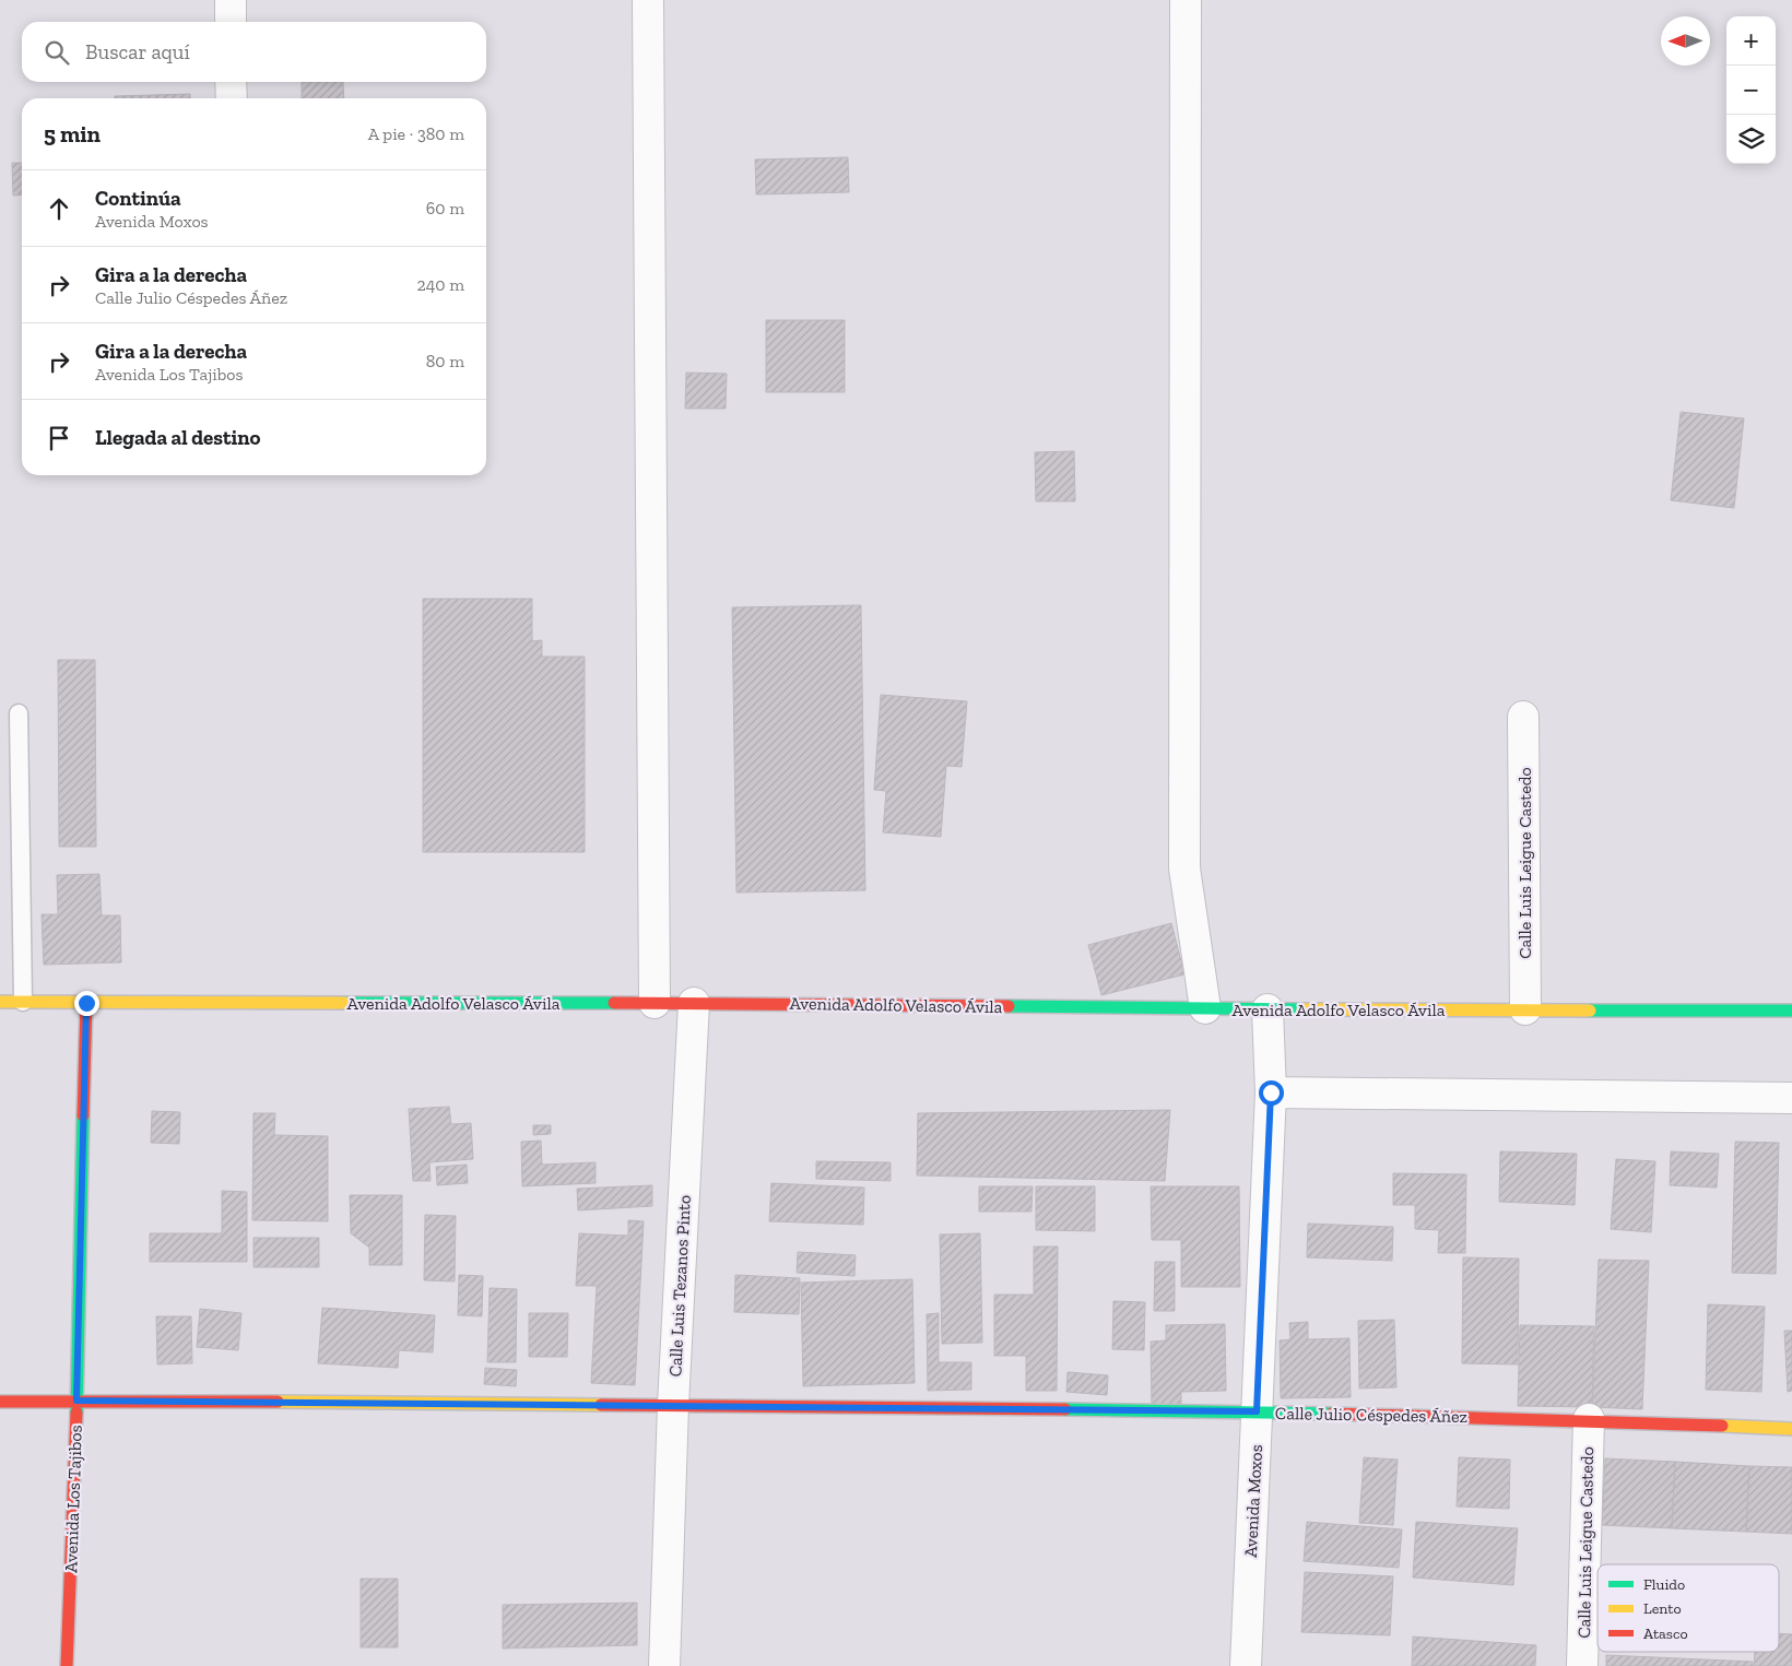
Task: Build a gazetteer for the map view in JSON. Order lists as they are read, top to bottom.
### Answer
{
  "streets": {
    "main road": ["Avenida Adolfo Velasco Ávila", "Calle Julio Céspedes Áñez", "Avenida Los Tajibos"],
    "street": ["Calle Luis Leigue Castedo", "Calle Luis Tezanos Pinto", "Avenida Moxos"]
  },
  "crossings": [
    ["Calle Luis Leigue Castedo", "Avenida Adolfo Velasco Ávila"],
    ["Calle Luis Leigue Castedo", "Calle Julio Céspedes Áñez"],
    ["Avenida Adolfo Velasco Ávila", "Calle Luis Tezanos Pinto"],
    ["Avenida Adolfo Velasco Ávila", "Avenida Los Tajibos"],
    ["Avenida Adolfo Velasco Ávila", "Avenida Moxos"],
    ["Calle Luis Tezanos Pinto", "Calle Julio Céspedes Áñez"],
    ["Calle Julio Céspedes Áñez", "Avenida Los Tajibos"],
    ["Calle Julio Céspedes Áñez", "Avenida Moxos"]
  ],
  "legend": ["Fluido", "Lento", "Atasco"],
  "north": "left",
  "page": {
    "map_buttons": ["+", "−"],
    "search": "Buscar aquí",
    "heading": ["5 min", "A pie · 380 m"],
    "list": [
      ["Continúa", "Avenida Moxos", "60 m"],
      ["Gira a la derecha", "Calle Julio Céspedes Áñez", "240 m"],
      ["Gira a la derecha", "Avenida Los Tajibos", "80 m"],
      "Llegada al destino"
    ]
  }
}
